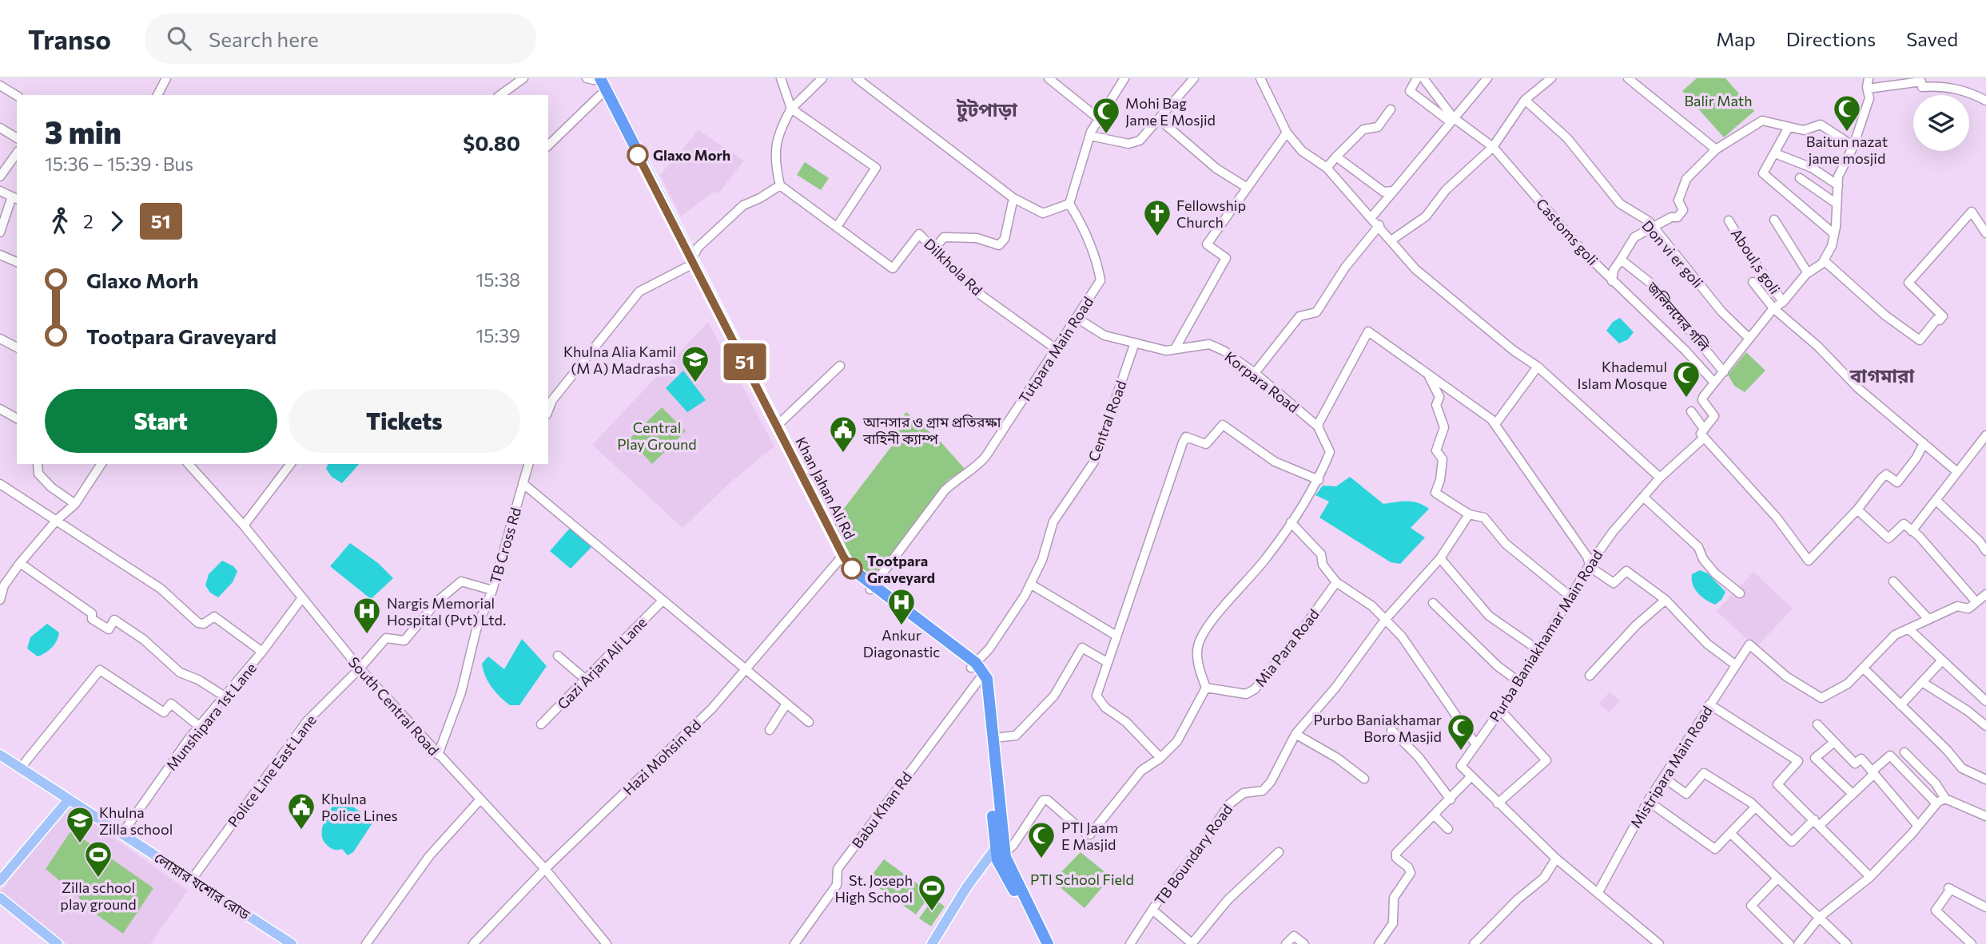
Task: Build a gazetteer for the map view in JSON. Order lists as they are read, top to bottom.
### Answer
{
  "streets": {
    "highway": ["Khan Jahan Ali Rd"],
    "main road": ["লোয়ার যশোর রোড"],
    "street": [
      "Castoms goli",
      "Don vi er goli",
      "Aboul,s goli",
      "Dilkhola Rd",
      "জলিলদের গলি",
      "Tutpara Main Road",
      "Korpara Road",
      "Central Road",
      "TB Cross Rd",
      "Purba Baniakhamar Main Road",
      "Mia Para Road",
      "Gazi Arjan Ali Lane",
      "South Central Road",
      "Munshipara 1st Lane",
      "Hazi Mohsin Rd",
      "Mistripara Main Road",
      "Police Line East Lane",
      "Babu Khan Rd",
      "TB Boundary Road"
    ]
  },
  "crossings": [
    ["Dilkhola Rd", "Tutpara Main Road"],
    ["Tutpara Main Road", "Korpara Road"],
    ["Tutpara Main Road", "Khan Jahan Ali Rd"],
    ["Korpara Road", "Central Road"],
    ["Central Road", "Khan Jahan Ali Rd"],
    ["Khan Jahan Ali Rd", "Hazi Mohsin Rd"],
    ["Khan Jahan Ali Rd", "Babu Khan Rd"],
    ["TB Cross Rd", "South Central Road"],
    ["TB Cross Rd", "Police Line East Lane"],
    ["South Central Road", "Munshipara 1st Lane"],
    ["South Central Road", "Hazi Mohsin Rd"],
    ["South Central Road", "Police Line East Lane"],
    ["Munshipara 1st Lane", "লোয়ার যশোর রোড"],
    ["Police Line East Lane", "লোয়ার যশোর রোড"]
  ],
  "districts": ["টুটপাড়া", "বাগমারা"],
  "parks": ["Balir Math", "Central Play Ground", "PTI School Field"],
  "places": {
    "mosque": [
      "Baitun nazat jame mosjid",
      "Mohi Bag Jame E Mosjid",
      "Khademul Islam Mosque",
      "Purbo Baniakhamar Boro Masjid",
      "PTI Jaam E Masjid"
    ],
    "other": ["Glaxo Morh", "Tootpara Graveyard"],
    "church": ["Fellowship Church"],
    "school or university": ["Khulna Alia Kamil (M A) Madrasha", "Khulna Zilla school"],
    "public building": ["আনসার ও গ্রাম প্রতিরক্ষা বাহিনী ক্যাম্প", "Khulna Police Lines"],
    "hospital": ["Ankur Diagonastic", "Nargis Memorial Hospital (Pvt) Ltd."],
    "sports": ["Zilla school play ground", "St. Joseph High School"]
  },
  "lines": ["bus line 51"],
  "page": {
    "header": "Transo",
    "search": "Search here",
    "nav": ["Map", "Directions", "Saved"],
    "on_map": "51",
    "heading": ["3 min", "15:36 – 15:39 · Bus", "$0.80"],
    "legs": ["2", "51"],
    "list": [
      {
        "name": "Glaxo Morh",
        "value": "15:38"
      },
      {
        "name": "Tootpara Graveyard",
        "value": "15:39"
      }
    ],
    "buttons": ["Start", "Tickets"]
  }
}
